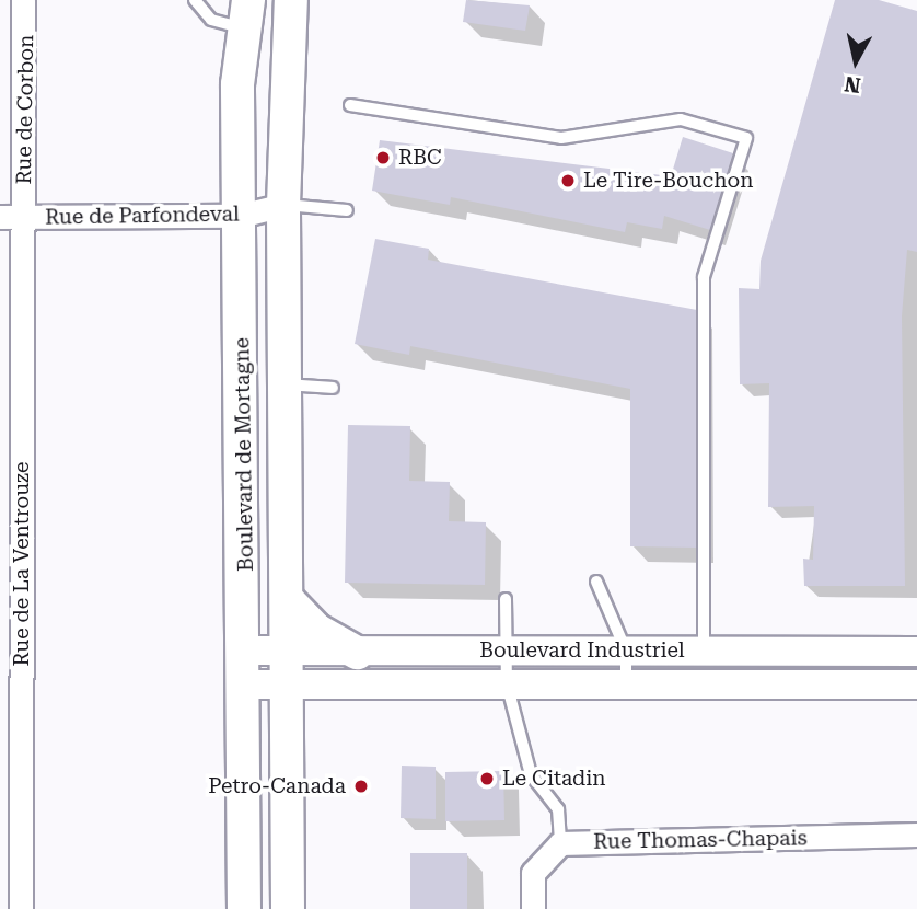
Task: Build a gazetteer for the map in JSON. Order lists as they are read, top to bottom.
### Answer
{
  "streets": {
    "main road": ["Boulevard de Mortagne"],
    "street": [
      "Rue de Corbon",
      "Rue de Parfondeval",
      "Rue de La Ventrouze",
      "Boulevard Industriel",
      "Rue Thomas-Chapais"
    ]
  },
  "crossings": [
    ["Rue de Corbon", "Rue de Parfondeval"],
    ["Rue de Corbon", "Rue de La Ventrouze"],
    ["Rue de Parfondeval", "Boulevard de Mortagne"],
    ["Rue de Parfondeval", "Rue de La Ventrouze"],
    ["Boulevard de Mortagne", "Boulevard Industriel"]
  ],
  "places": [
    "RBC",
    "Le Tire-Bouchon",
    "Le Citadin",
    "Petro-Canada"
  ],
  "north": "bottom"
}
